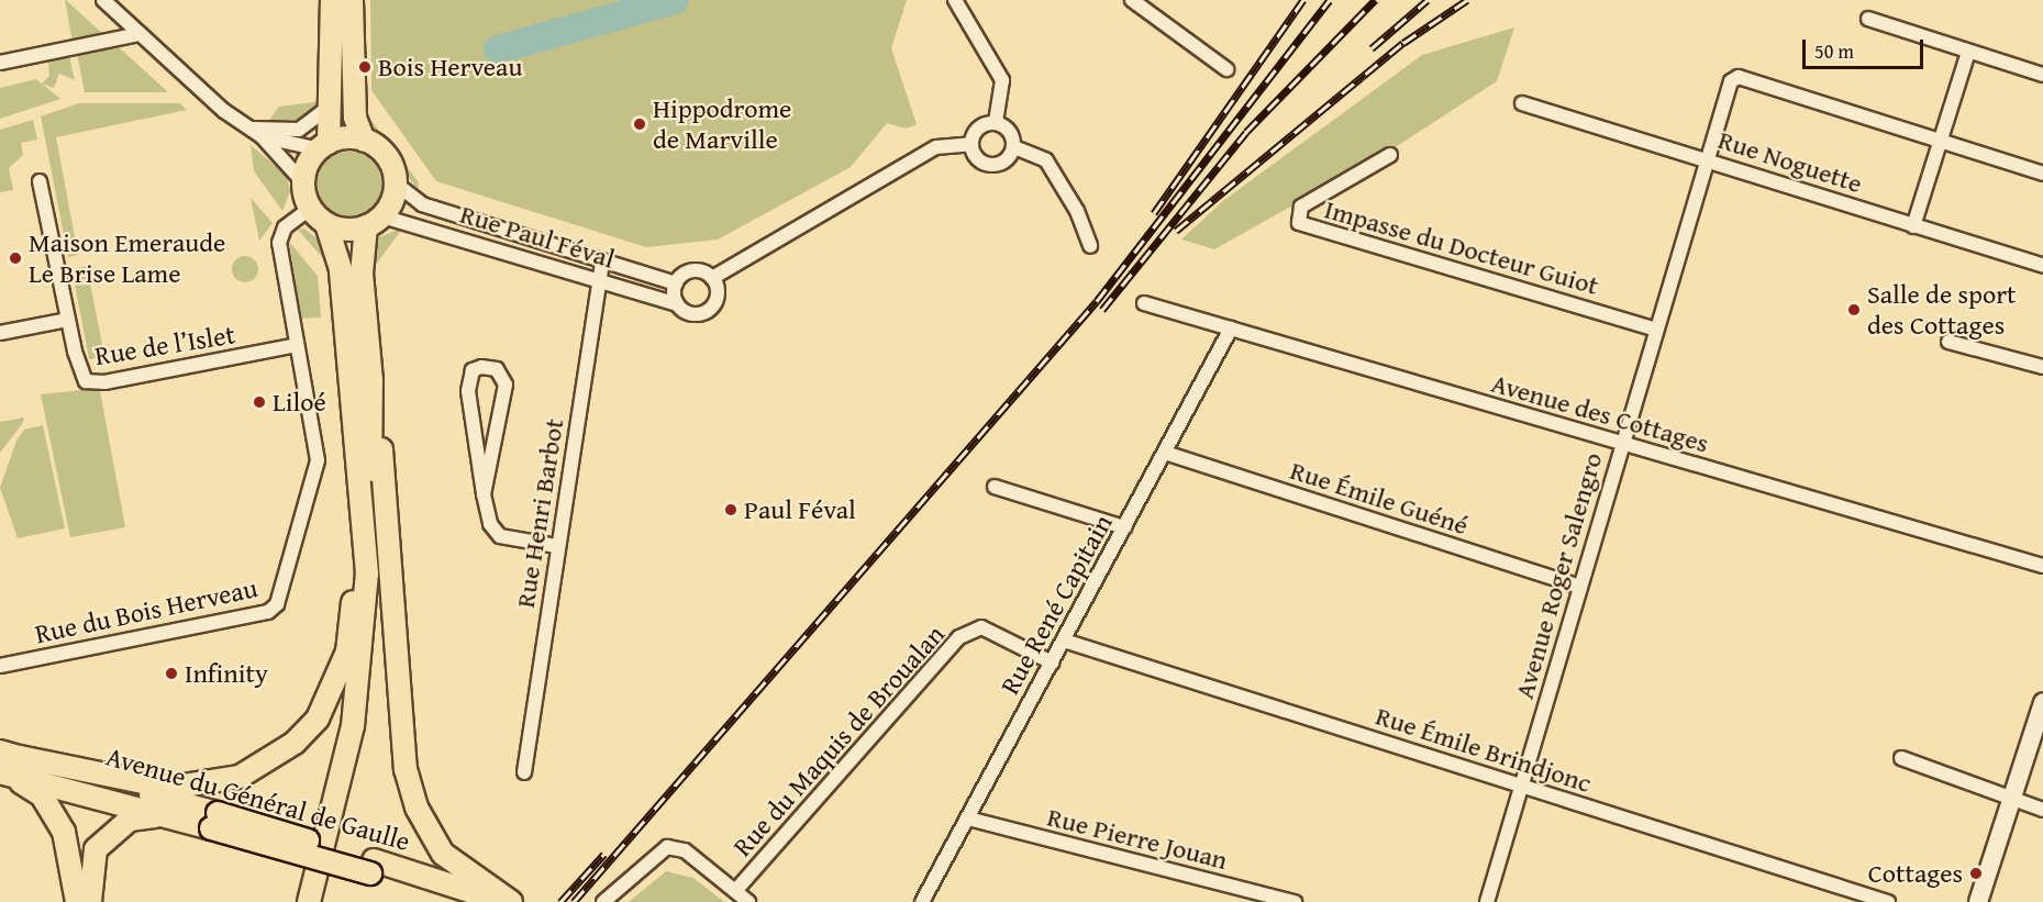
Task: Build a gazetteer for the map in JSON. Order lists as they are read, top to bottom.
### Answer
{
  "streets": {
    "main road": ["Avenue du Général de Gaulle"],
    "street": [
      "Rue Noguette",
      "Rue Paul Féval",
      "Impasse du Docteur Guiot",
      "Rue de l’Islet",
      "Avenue des Cottages",
      "Rue Émile Guéné",
      "Rue Henri Barbot",
      "Avenue Roger Salengro",
      "Rue René Capitain",
      "Rue du Bois Herveau",
      "Rue du Maquis de Broualan",
      "Rue Émile Brindjonc",
      "Rue Pierre Jouan"
    ]
  },
  "crossings": [
    ["Rue Noguette", "Avenue Roger Salengro"],
    ["Rue Paul Féval", "Rue Henri Barbot"],
    ["Rue Paul Féval", "Rue du Bois Herveau"],
    ["Impasse du Docteur Guiot", "Avenue Roger Salengro"],
    ["Rue de l’Islet", "Rue du Bois Herveau"],
    ["Avenue des Cottages", "Avenue Roger Salengro"],
    ["Avenue des Cottages", "Rue René Capitain"],
    ["Rue Émile Guéné", "Avenue Roger Salengro"],
    ["Rue Émile Guéné", "Rue René Capitain"],
    ["Avenue Roger Salengro", "Rue Émile Brindjonc"],
    ["Rue René Capitain", "Rue du Maquis de Broualan"],
    ["Rue René Capitain", "Rue Émile Brindjonc"],
    ["Rue René Capitain", "Rue Pierre Jouan"]
  ],
  "places": [
    "Bois Herveau",
    "Hippodrome de Marville",
    "Maison Emeraude Le Brise Lame",
    "Salle de sport des Cottages",
    "Liloé",
    "Paul Féval",
    "Infinity",
    "Cottages"
  ],
  "scale_bar": "50 m"
}
